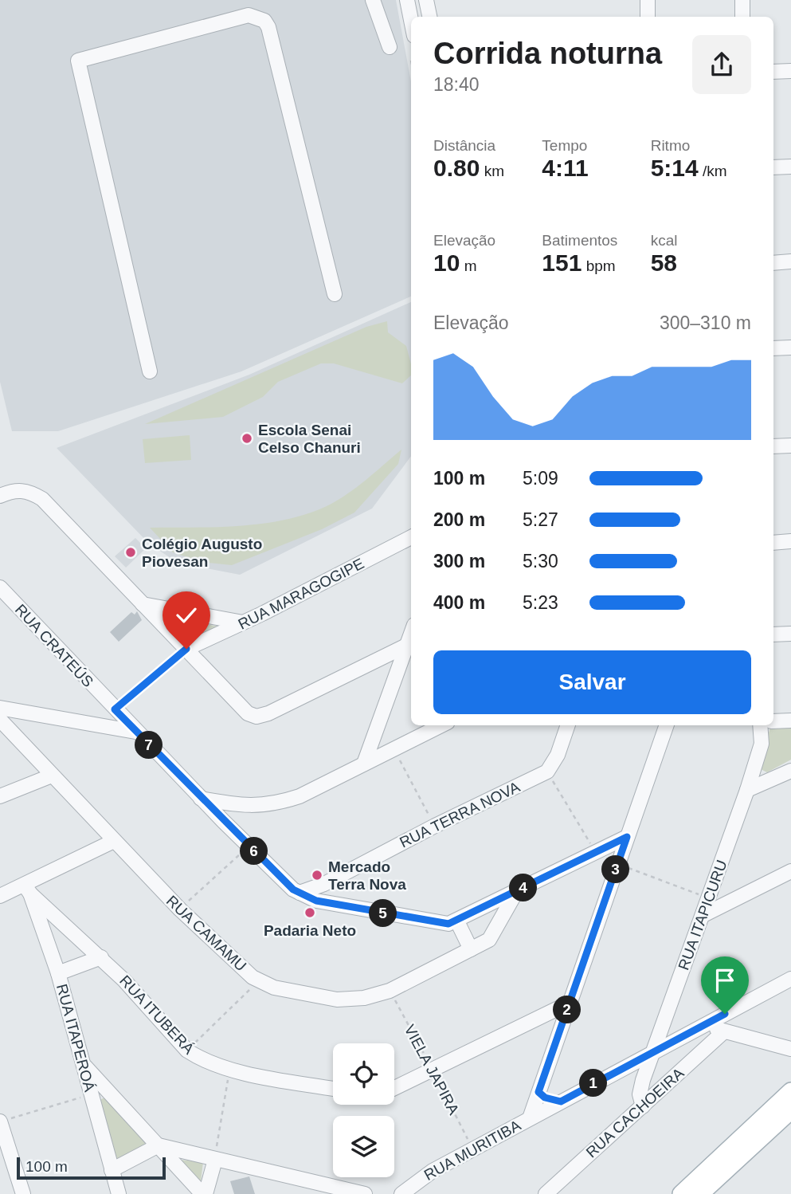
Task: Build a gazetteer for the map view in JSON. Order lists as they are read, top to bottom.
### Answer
{
  "streets": {
    "street": [
      "RUA MARAGOGIPE",
      "RUA CRATEÚS",
      "RUA TERRA NOVA",
      "RUA ITAPICURU",
      "RUA CAMAMU",
      "RUA ITUBERÁ",
      "RUA ITAPEROÁ",
      "RUA CACHOEIRA",
      "RUA MURITIBA"
    ],
    "path": ["VIELA JAPIRA"]
  },
  "crossings": [
    ["RUA CRATEÚS", "RUA TERRA NOVA"],
    ["RUA CRATEÚS", "RUA CAMAMU"],
    ["RUA CRATEÚS", "RUA MURITIBA"],
    ["RUA ITAPICURU", "RUA CACHOEIRA"],
    ["RUA CAMAMU", "VIELA JAPIRA"],
    ["RUA ITUBERÁ", "RUA ITAPEROÁ"],
    ["VIELA JAPIRA", "RUA MURITIBA"]
  ],
  "places": [
    "Escola Senai Celso Chanuri",
    "Colégio Augusto Piovesan",
    "Mercado Terra Nova",
    "Padaria Neto"
  ],
  "scale_bar": "100 m",
  "page": {
    "heading": ["Corrida noturna", "18:40"],
    "stats": [
      ["Distância", "0.80 km"],
      ["Tempo", "4:11"],
      ["Ritmo", "5:14 /km"],
      ["Elevação", "10 m"],
      ["Batimentos", "151 bpm"],
      ["kcal", "58"]
    ],
    "chart": ["Elevação", "300–310 m"],
    "list": [
      {
        "name": "100 m",
        "note": "5:09"
      },
      {
        "name": "200 m",
        "note": "5:27"
      },
      {
        "name": "300 m",
        "note": "5:30"
      },
      {
        "name": "400 m",
        "note": "5:23"
      }
    ],
    "buttons": "Salvar",
    "pins": [
      "7",
      "6",
      "3",
      "4",
      "5",
      "2",
      "1"
    ],
    "scale": "100 m"
  }
}
